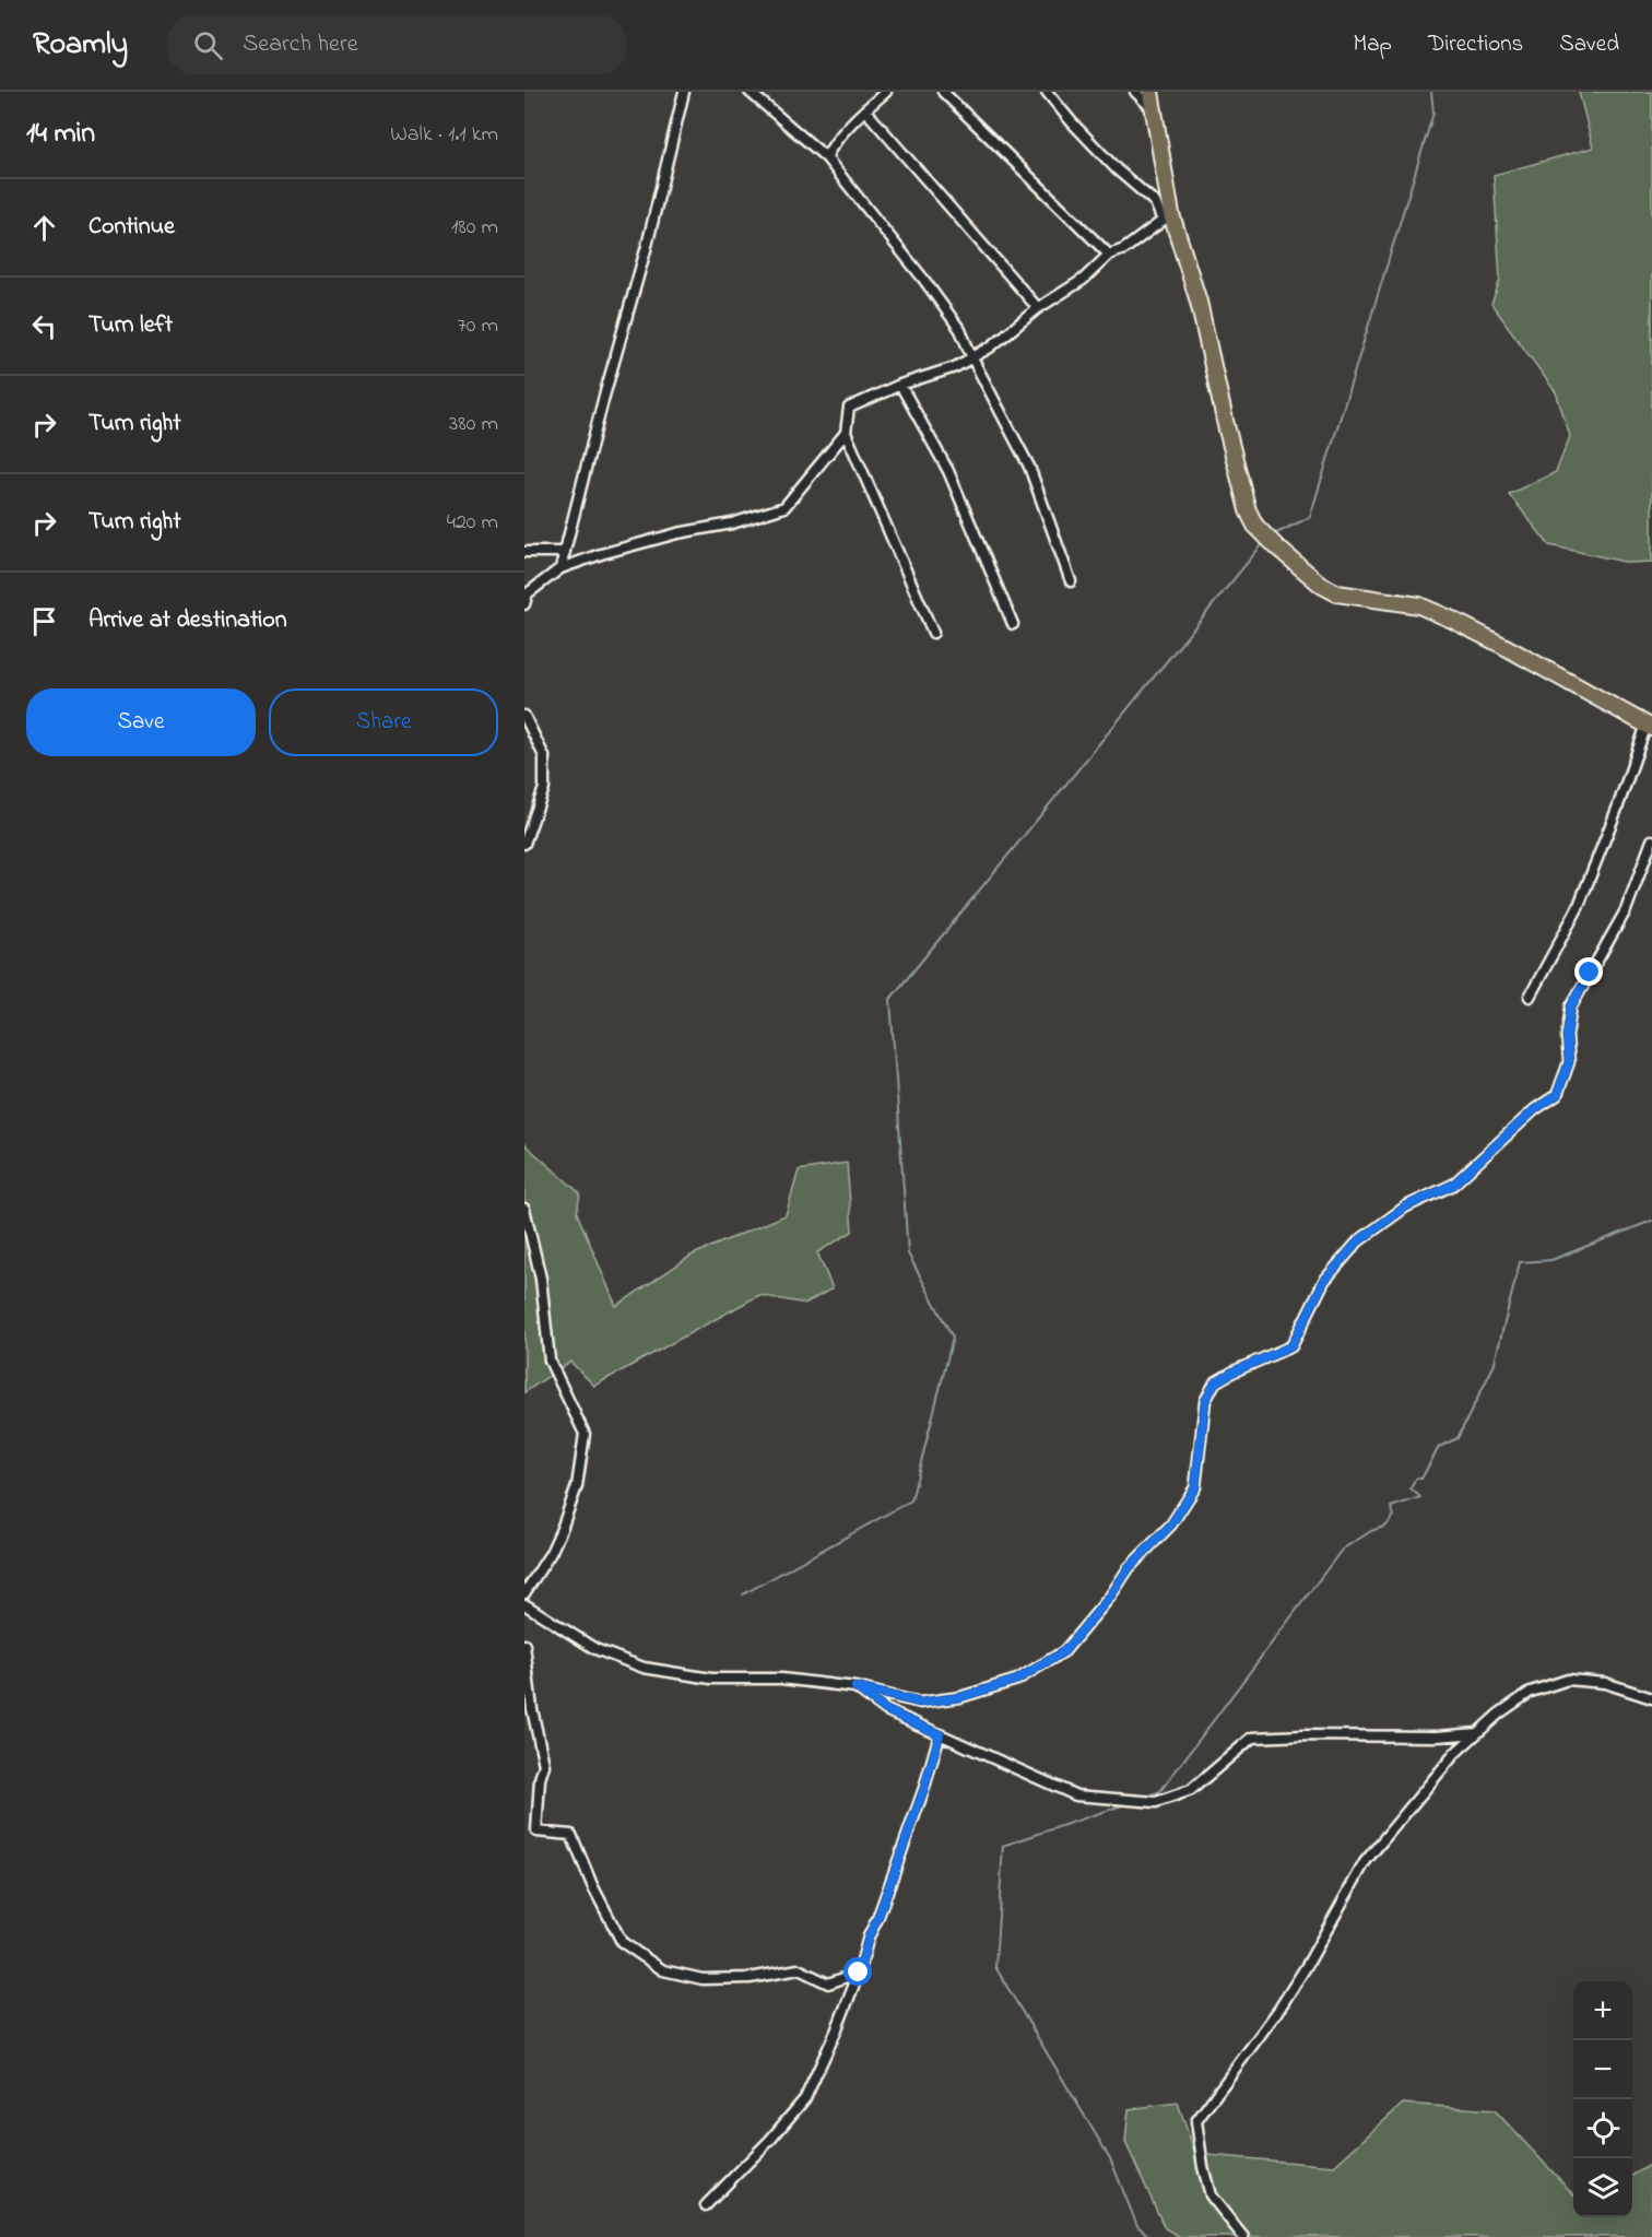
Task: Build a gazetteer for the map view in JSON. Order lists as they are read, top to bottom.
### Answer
{
  "page": {
    "header": "Roamly",
    "search": "Search here",
    "nav": ["Map", "Directions", "Saved"],
    "heading": ["14 min", "Walk · 1.1 km"],
    "list": [
      ["Continue", "180 m"],
      ["Turn left", "70 m"],
      ["Turn right", "380 m"],
      ["Turn right", "420 m"],
      "Arrive at destination"
    ],
    "buttons": ["Save", "Share"],
    "map_buttons": ["+", "−"]
  }
}
